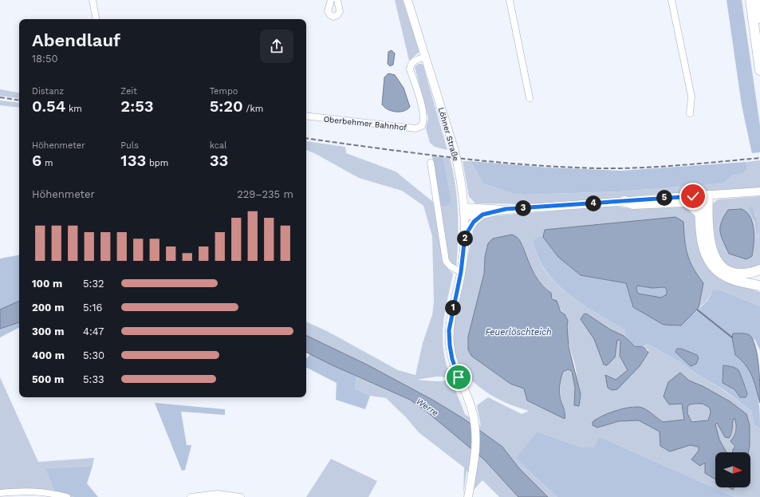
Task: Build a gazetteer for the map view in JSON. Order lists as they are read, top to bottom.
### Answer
{
  "streets": {
    "main road": ["Löhner Straße"],
    "street": ["Oberbehmer Bahnhof"]
  },
  "crossings": [
    ["Oberbehmer Bahnhof", "Löhner Straße"]
  ],
  "water": ["Feuerlöschteich", "Werre"],
  "north": "right",
  "page": {
    "heading": ["Abendlauf", "18:50"],
    "stats": [
      ["Distanz", "0.54 km"],
      ["Zeit", "2:53"],
      ["Tempo", "5:20 /km"],
      ["Höhenmeter", "6 m"],
      ["Puls", "133 bpm"],
      ["kcal", "33"]
    ],
    "chart": ["Höhenmeter", "229–235 m"],
    "pins": [
      "5",
      "4",
      "3",
      "2",
      "1"
    ],
    "list": [
      {
        "name": "100 m",
        "note": "5:32"
      },
      {
        "name": "200 m",
        "note": "5:16"
      },
      {
        "name": "300 m",
        "note": "4:47"
      },
      {
        "name": "400 m",
        "note": "5:30"
      },
      {
        "name": "500 m",
        "note": "5:33"
      }
    ]
  }
}
